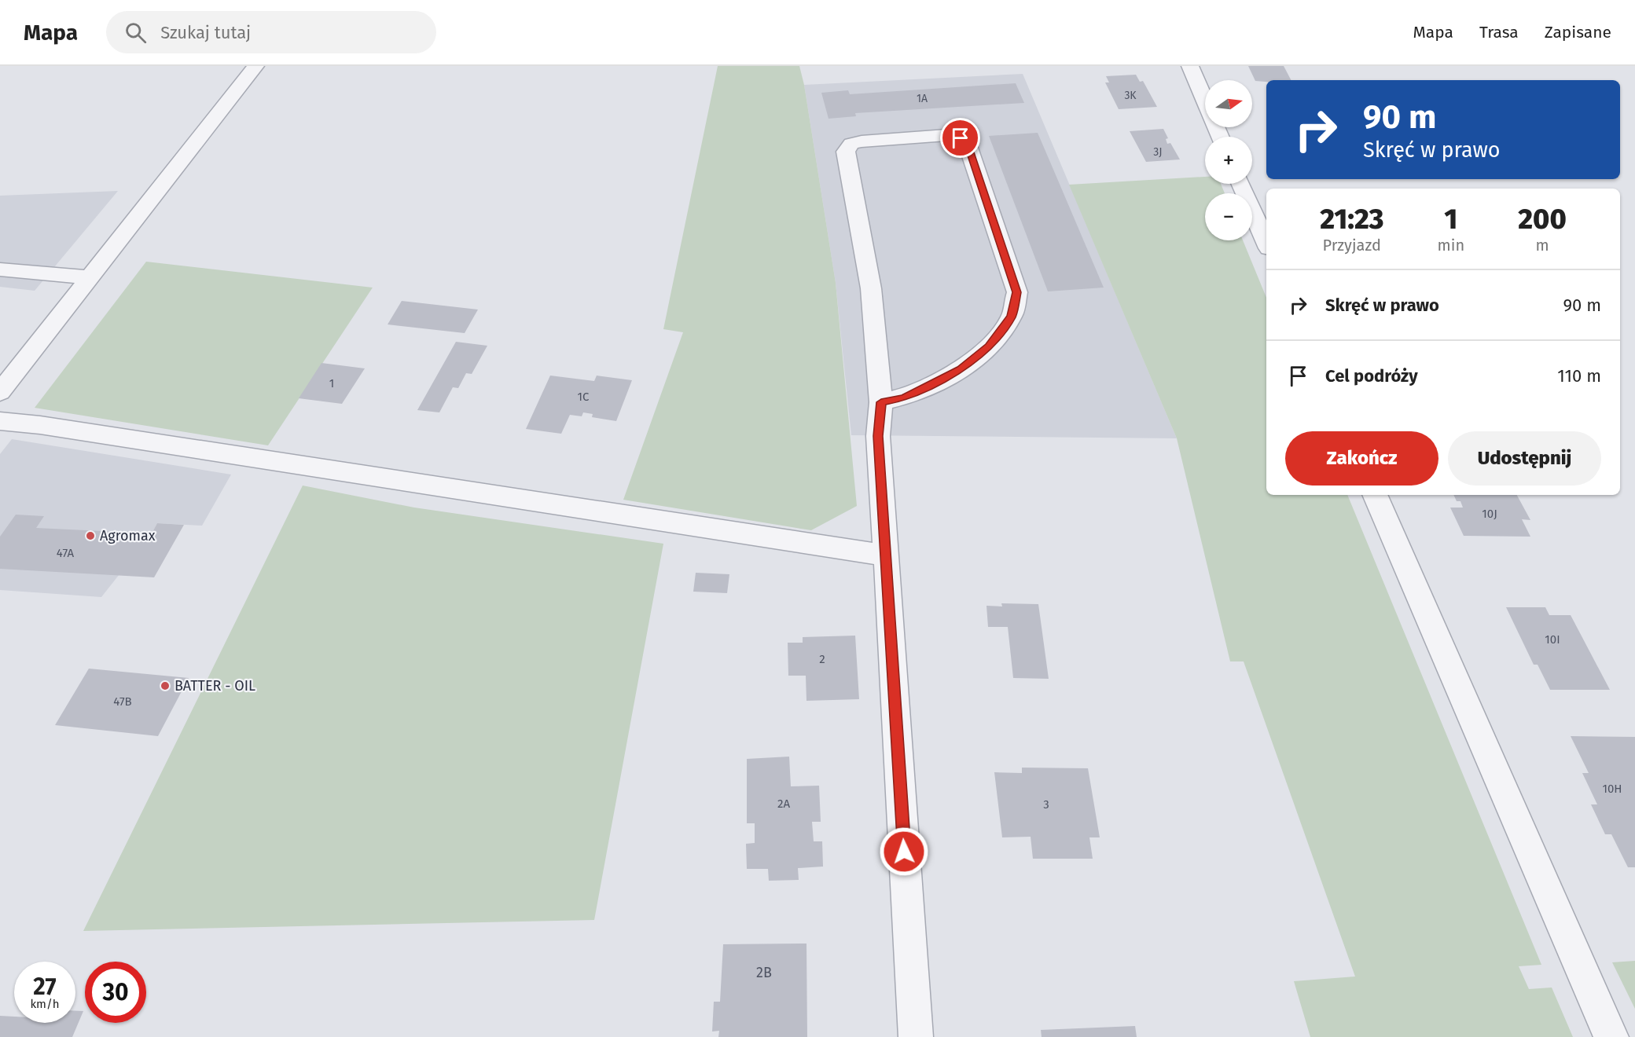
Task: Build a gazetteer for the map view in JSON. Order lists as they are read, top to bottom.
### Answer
{
  "places": ["Agromax", "BATTER - OIL"],
  "house_numbers": [
    "3K",
    "1A",
    "3J",
    "1",
    "1C",
    "10J",
    "47A",
    "10I",
    "2",
    "47B",
    "10H",
    "2A",
    "3",
    "2B"
  ],
  "north": "right",
  "page": {
    "header": "Mapa",
    "search": "Szukaj tutaj",
    "nav": ["Mapa", "Trasa", "Zapisane"],
    "map_buttons": ["+", "−"],
    "turn": ["90 m", "Skręć w prawo"],
    "eta": [
      "21:23",
      "Przyjazd",
      "1",
      "min",
      "200",
      "m"
    ],
    "list": [
      {
        "name": "Skręć w prawo",
        "value": "90 m"
      },
      {
        "name": "Cel podróży",
        "value": "110 m"
      }
    ],
    "buttons": ["Zakończ", "Udostępnij"],
    "speed": "27 km/h",
    "limit": "30"
  }
}
